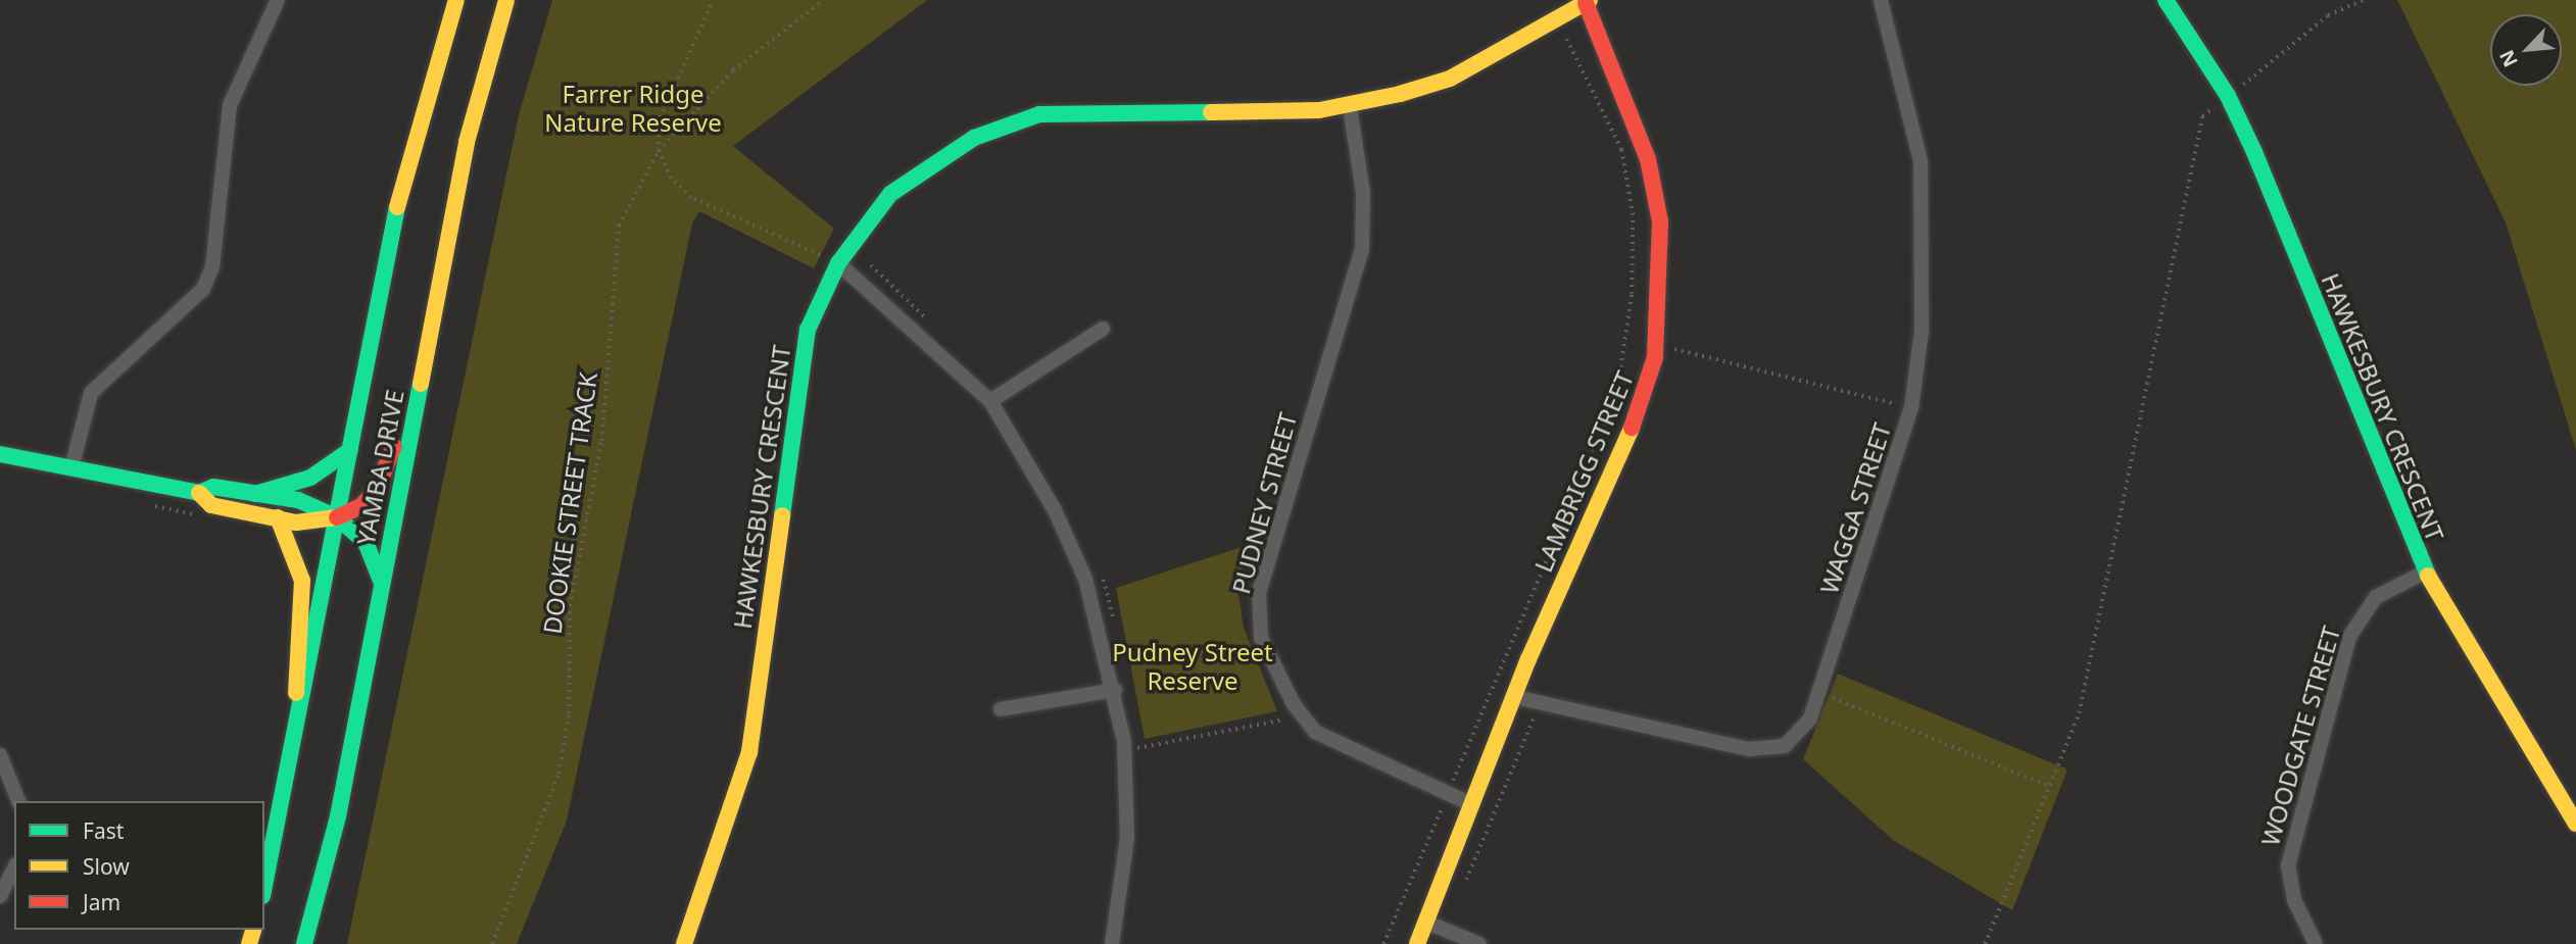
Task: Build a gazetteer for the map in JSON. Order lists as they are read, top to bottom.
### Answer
{
  "streets": {
    "street": [
      "HAWKESBURY CRESCENT",
      "YAMBA DRIVE",
      "LAMBRIGG STREET",
      "PUDNEY STREET",
      "WAGGA STREET",
      "WOODGATE STREET"
    ],
    "path": ["DOOKIE STREET TRACK"]
  },
  "crossings": [
    ["HAWKESBURY CRESCENT", "LAMBRIGG STREET"],
    ["HAWKESBURY CRESCENT", "PUDNEY STREET"],
    ["HAWKESBURY CRESCENT", "WOODGATE STREET"],
    ["LAMBRIGG STREET", "PUDNEY STREET"],
    ["LAMBRIGG STREET", "WAGGA STREET"]
  ],
  "parks": ["Farrer Ridge Nature Reserve", "Pudney Street Reserve"],
  "legend": ["Fast", "Slow", "Jam"],
  "north": "bottom left"
}
